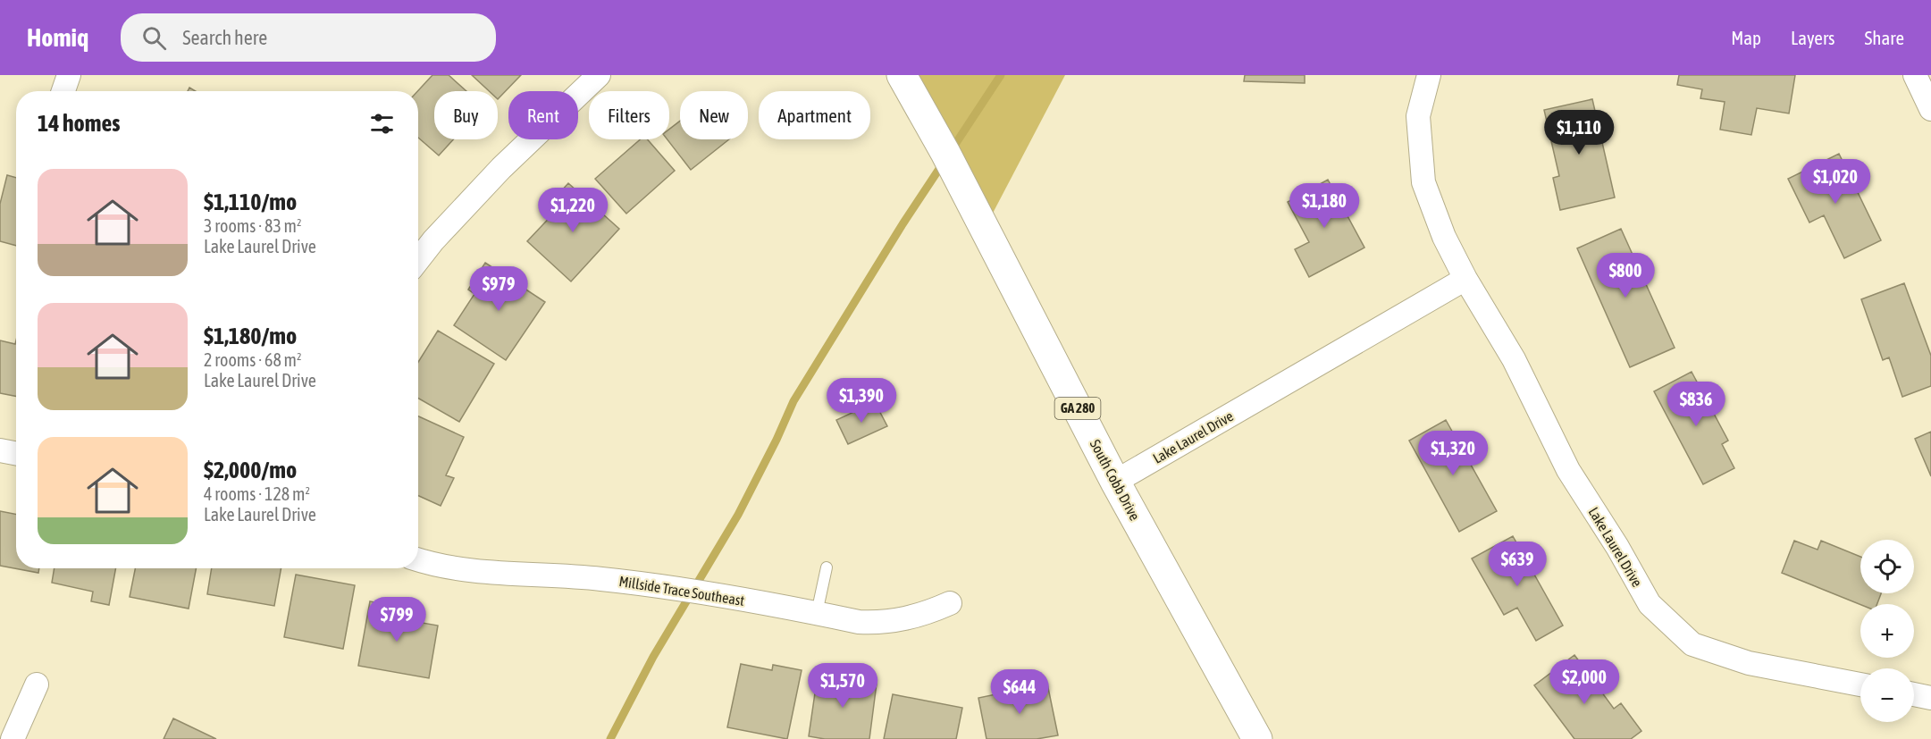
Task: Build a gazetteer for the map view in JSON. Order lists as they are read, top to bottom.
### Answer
{
  "streets": {
    "main road": ["GA 280", "South Cobb Drive"],
    "street": ["Lake Laurel Drive", "Millside Trace Southeast"]
  },
  "crossings": [
    ["Lake Laurel Drive", "South Cobb Drive"]
  ],
  "page": {
    "header": "Homiq",
    "search": "Search here",
    "nav": ["Map", "Layers", "Share"],
    "chip": [
      "Buy",
      "Rent",
      "Filters",
      "New",
      "Apartment"
    ],
    "heading": "14 homes",
    "price": [
      "$1,110",
      "$1,020",
      "$1,180",
      "$1,220",
      "$800",
      "$979",
      "$1,390",
      "$836",
      "$1,320",
      "$639",
      "$799",
      "$2,000",
      "$1,570",
      "$644"
    ],
    "list": [
      {
        "name": "$1,110/mo",
        "note": "3 rooms · 83 m² · Lake Laurel Drive"
      },
      {
        "name": "$1,180/mo",
        "note": "2 rooms · 68 m² · Lake Laurel Drive"
      },
      {
        "name": "$2,000/mo",
        "note": "4 rooms · 128 m² · Lake Laurel Drive"
      }
    ],
    "map_buttons": ["+", "−"]
  }
}
